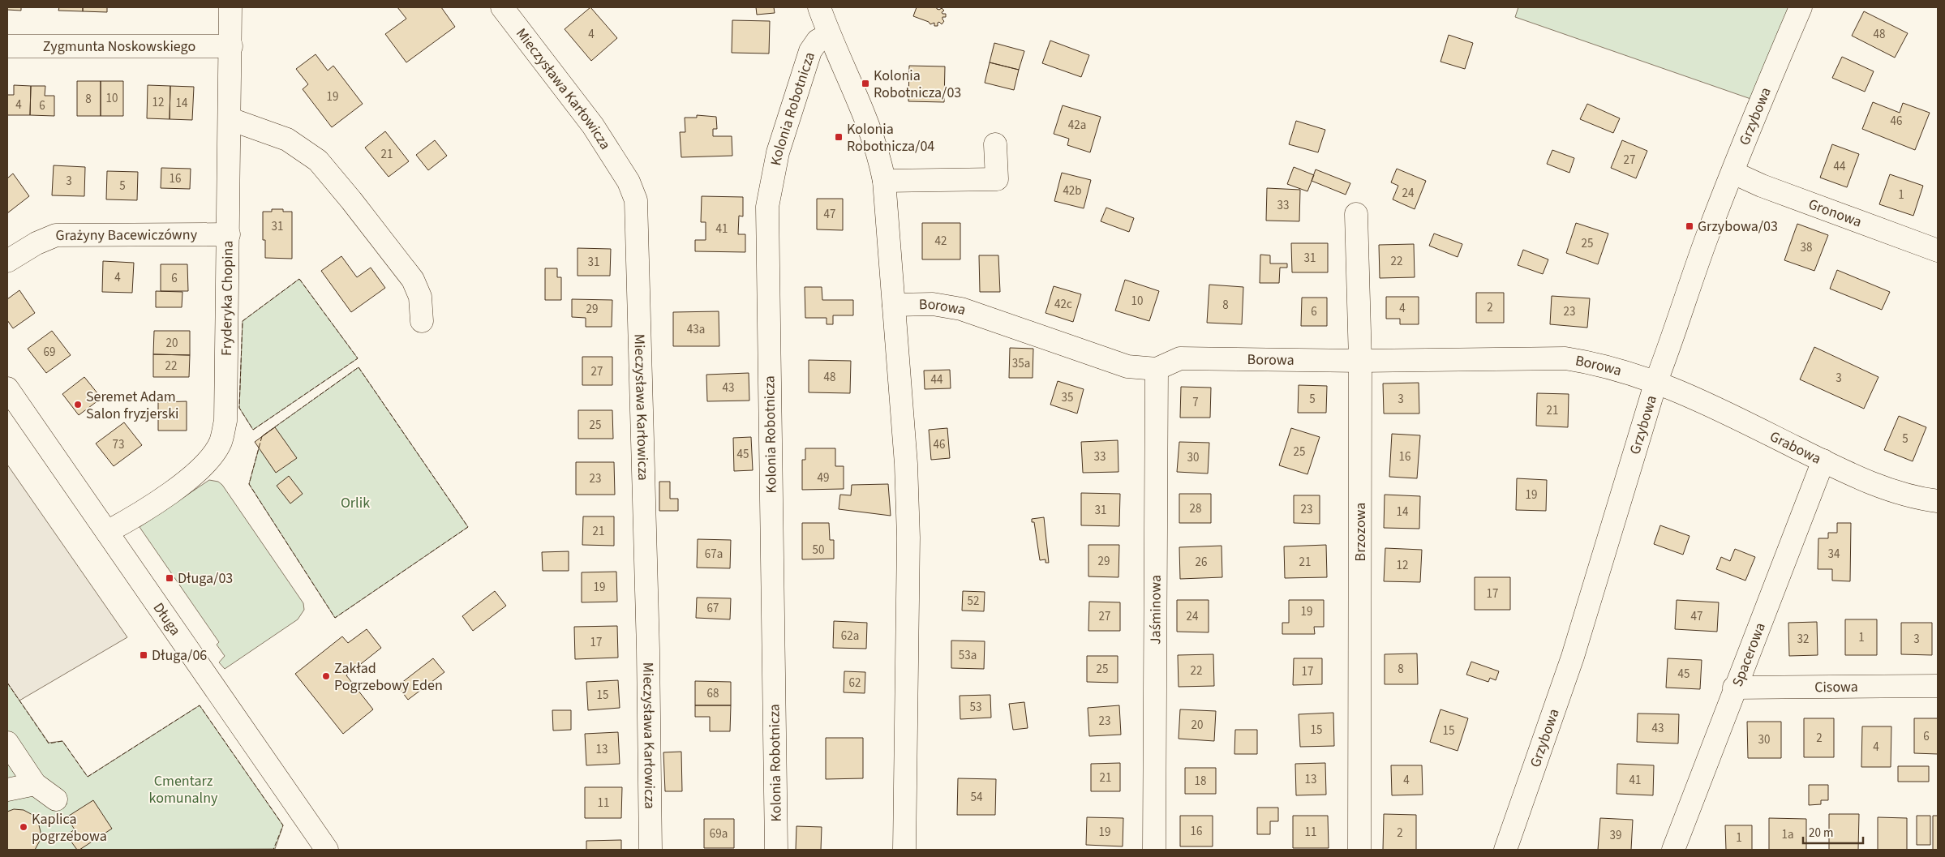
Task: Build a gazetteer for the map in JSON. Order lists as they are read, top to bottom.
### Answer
{
  "streets": {
    "street": [
      "Zygmunta Noskowskiego",
      "Mieczysława Karłowicza",
      "Kolonia Robotnicza",
      "Grzybowa",
      "Gronowa",
      "Grażyny Bacewiczówny",
      "Fryderyka Chopina",
      "Borowa",
      "Grabowa",
      "Brzozowa",
      "Jaśminowa",
      "Długa",
      "Spacerowa",
      "Cisowa"
    ]
  },
  "crossings": [
    ["Zygmunta Noskowskiego", "Fryderyka Chopina"],
    ["Kolonia Robotnicza", "Borowa"],
    ["Grzybowa", "Gronowa"],
    ["Grzybowa", "Borowa"],
    ["Grzybowa", "Grabowa"],
    ["Grażyny Bacewiczówny", "Fryderyka Chopina"],
    ["Fryderyka Chopina", "Długa"],
    ["Borowa", "Grabowa"],
    ["Borowa", "Brzozowa"],
    ["Borowa", "Jaśminowa"],
    ["Grabowa", "Spacerowa"],
    ["Spacerowa", "Cisowa"]
  ],
  "parks": ["Orlik", "Cmentarz komunalny"],
  "places": {
    "transit": [
      "Kolonia Robotnicza/03",
      "Kolonia Robotnicza/04",
      "Grzybowa/03",
      "Długa/03",
      "Długa/06"
    ],
    "other": ["Seremet Adam Salon fryzjerski", "Zakład Pogrzebowy Eden", "Kaplica pogrzebowa"]
  },
  "house_numbers": [
    "4",
    "48",
    "19",
    "10",
    "8",
    "12",
    "14",
    "4",
    "6",
    "46",
    "42a",
    "21",
    "27",
    "44",
    "16",
    "3",
    "5",
    "42b",
    "24",
    "1",
    "33",
    "47",
    "31",
    "41",
    "42",
    "25",
    "38",
    "31",
    "22",
    "31",
    "4",
    "6",
    "10",
    "42c",
    "8",
    "2",
    "4",
    "29",
    "6",
    "23",
    "43a",
    "20",
    "69",
    "35a",
    "22",
    "27",
    "48",
    "3",
    "44",
    "43",
    "35",
    "5",
    "3",
    "7",
    "21",
    "25",
    "5",
    "73",
    "46",
    "25",
    "45",
    "33",
    "16",
    "30",
    "49",
    "23",
    "19",
    "28",
    "23",
    "31",
    "14",
    "21",
    "50",
    "67a",
    "34",
    "29",
    "26",
    "21",
    "12",
    "19",
    "17",
    "52",
    "67",
    "19",
    "27",
    "24",
    "47",
    "62a",
    "1",
    "32",
    "3",
    "17",
    "53a",
    "25",
    "8",
    "22",
    "17",
    "45",
    "62",
    "68",
    "15",
    "53",
    "23",
    "20",
    "43",
    "15",
    "15",
    "6",
    "2",
    "30",
    "4",
    "13",
    "21",
    "13",
    "4",
    "41",
    "18",
    "54",
    "11",
    "16",
    "19",
    "11",
    "2",
    "69a",
    "1a",
    "39",
    "1"
  ],
  "scale_bar": "20 m"
}
